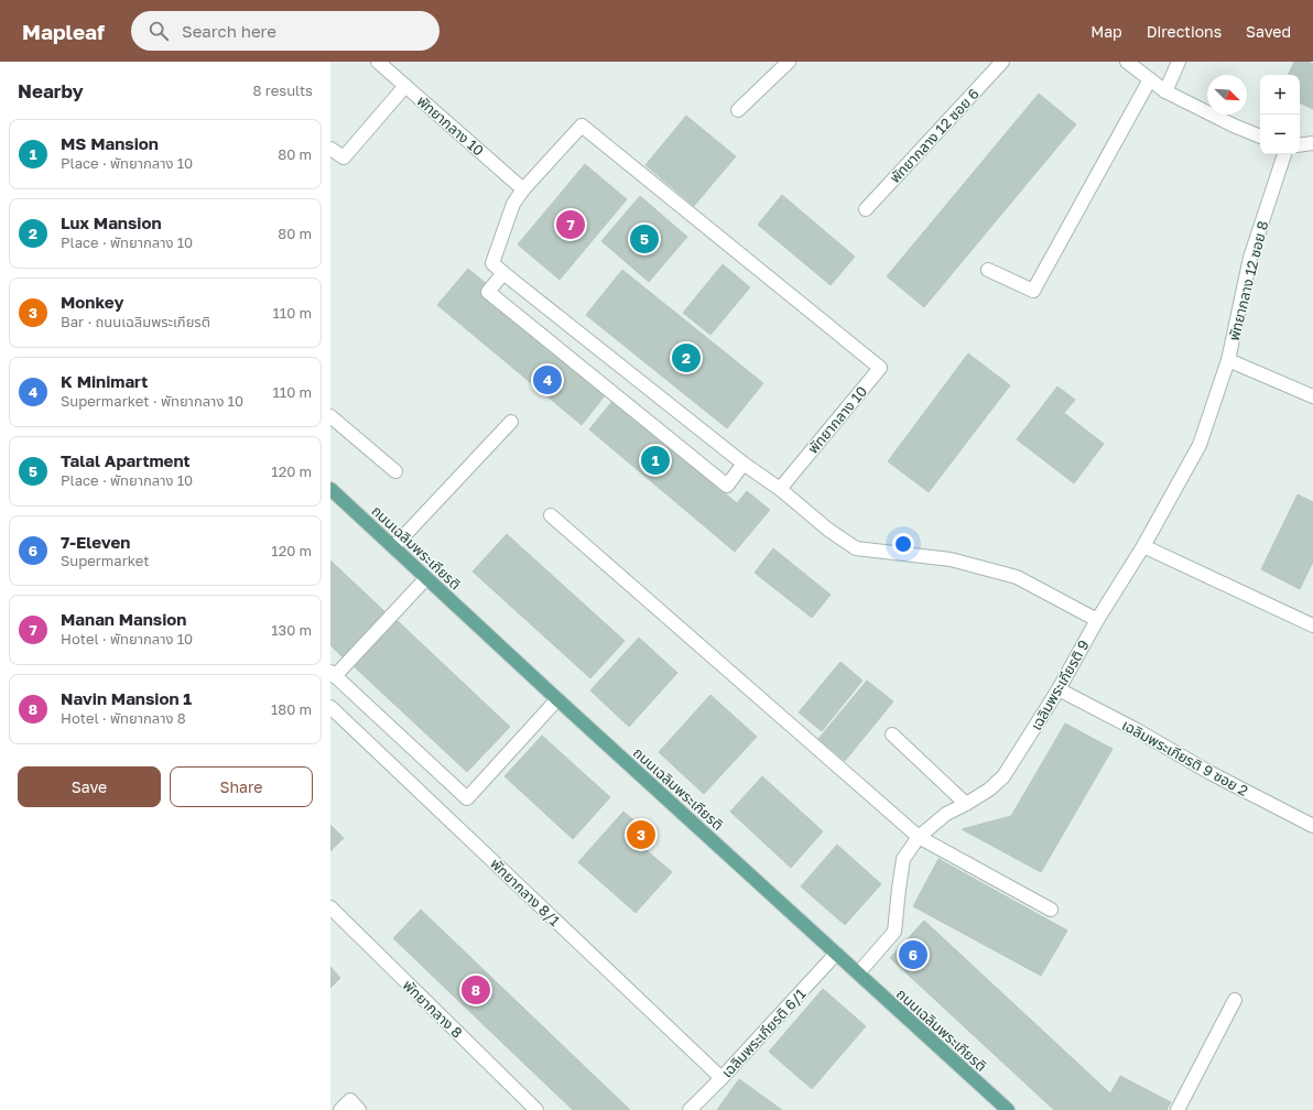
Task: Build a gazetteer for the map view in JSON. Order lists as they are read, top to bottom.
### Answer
{
  "streets": {
    "main road": ["ถนนเฉลิมพระเกียรติ"],
    "street": [
      "พัทยากลาง 10",
      "พัทยากลาง 12 ซอย 6",
      "พัทยากลาง 12 ซอย 8",
      "เฉลิมพระเกียรติ 9",
      "เฉลิมพระเกียรติ 9 ซอย 2",
      "พัทยากลาง 8/1",
      "พัทยากลาง 8",
      "เฉลิมพระเกียรติ 6/1"
    ]
  },
  "crossings": [
    ["พัทยากลาง 12 ซอย 8", "เฉลิมพระเกียรติ 9"],
    ["ถนนเฉลิมพระเกียรติ", "เฉลิมพระเกียรติ 9"],
    ["ถนนเฉลิมพระเกียรติ", "เฉลิมพระเกียรติ 6/1"],
    ["เฉลิมพระเกียรติ 9", "เฉลิมพระเกียรติ 9 ซอย 2"],
    ["พัทยากลาง 8/1", "เฉลิมพระเกียรติ 6/1"]
  ],
  "north": "bottom right",
  "page": {
    "header": "Mapleaf",
    "search": "Search here",
    "nav": ["Map", "Directions", "Saved"],
    "heading": ["Nearby", "8 results"],
    "map_buttons": ["+", "−"],
    "list": [
      {
        "mark": "1",
        "name": "MS Mansion",
        "note": "Place · พัทยากลาง 10",
        "value": "80 m"
      },
      {
        "mark": "2",
        "name": "Lux Mansion",
        "note": "Place · พัทยากลาง 10",
        "value": "80 m"
      },
      {
        "mark": "3",
        "name": "Monkey",
        "note": "Bar · ถนนเฉลิมพระเกียรติ",
        "value": "110 m"
      },
      {
        "mark": "4",
        "name": "K Minimart",
        "note": "Supermarket · พัทยากลาง 10",
        "value": "110 m"
      },
      {
        "mark": "5",
        "name": "Talal Apartment",
        "note": "Place · พัทยากลาง 10",
        "value": "120 m"
      },
      {
        "mark": "6",
        "name": "7-Eleven",
        "note": "Supermarket",
        "value": "120 m"
      },
      {
        "mark": "7",
        "name": "Manan Mansion",
        "note": "Hotel · พัทยากลาง 10",
        "value": "130 m"
      },
      {
        "mark": "8",
        "name": "Navin Mansion 1",
        "note": "Hotel · พัทยากลาง 8",
        "value": "180 m"
      }
    ],
    "pins": [
      "7",
      "5",
      "2",
      "4",
      "1",
      "3",
      "6",
      "8"
    ],
    "buttons": ["Save", "Share"]
  }
}
